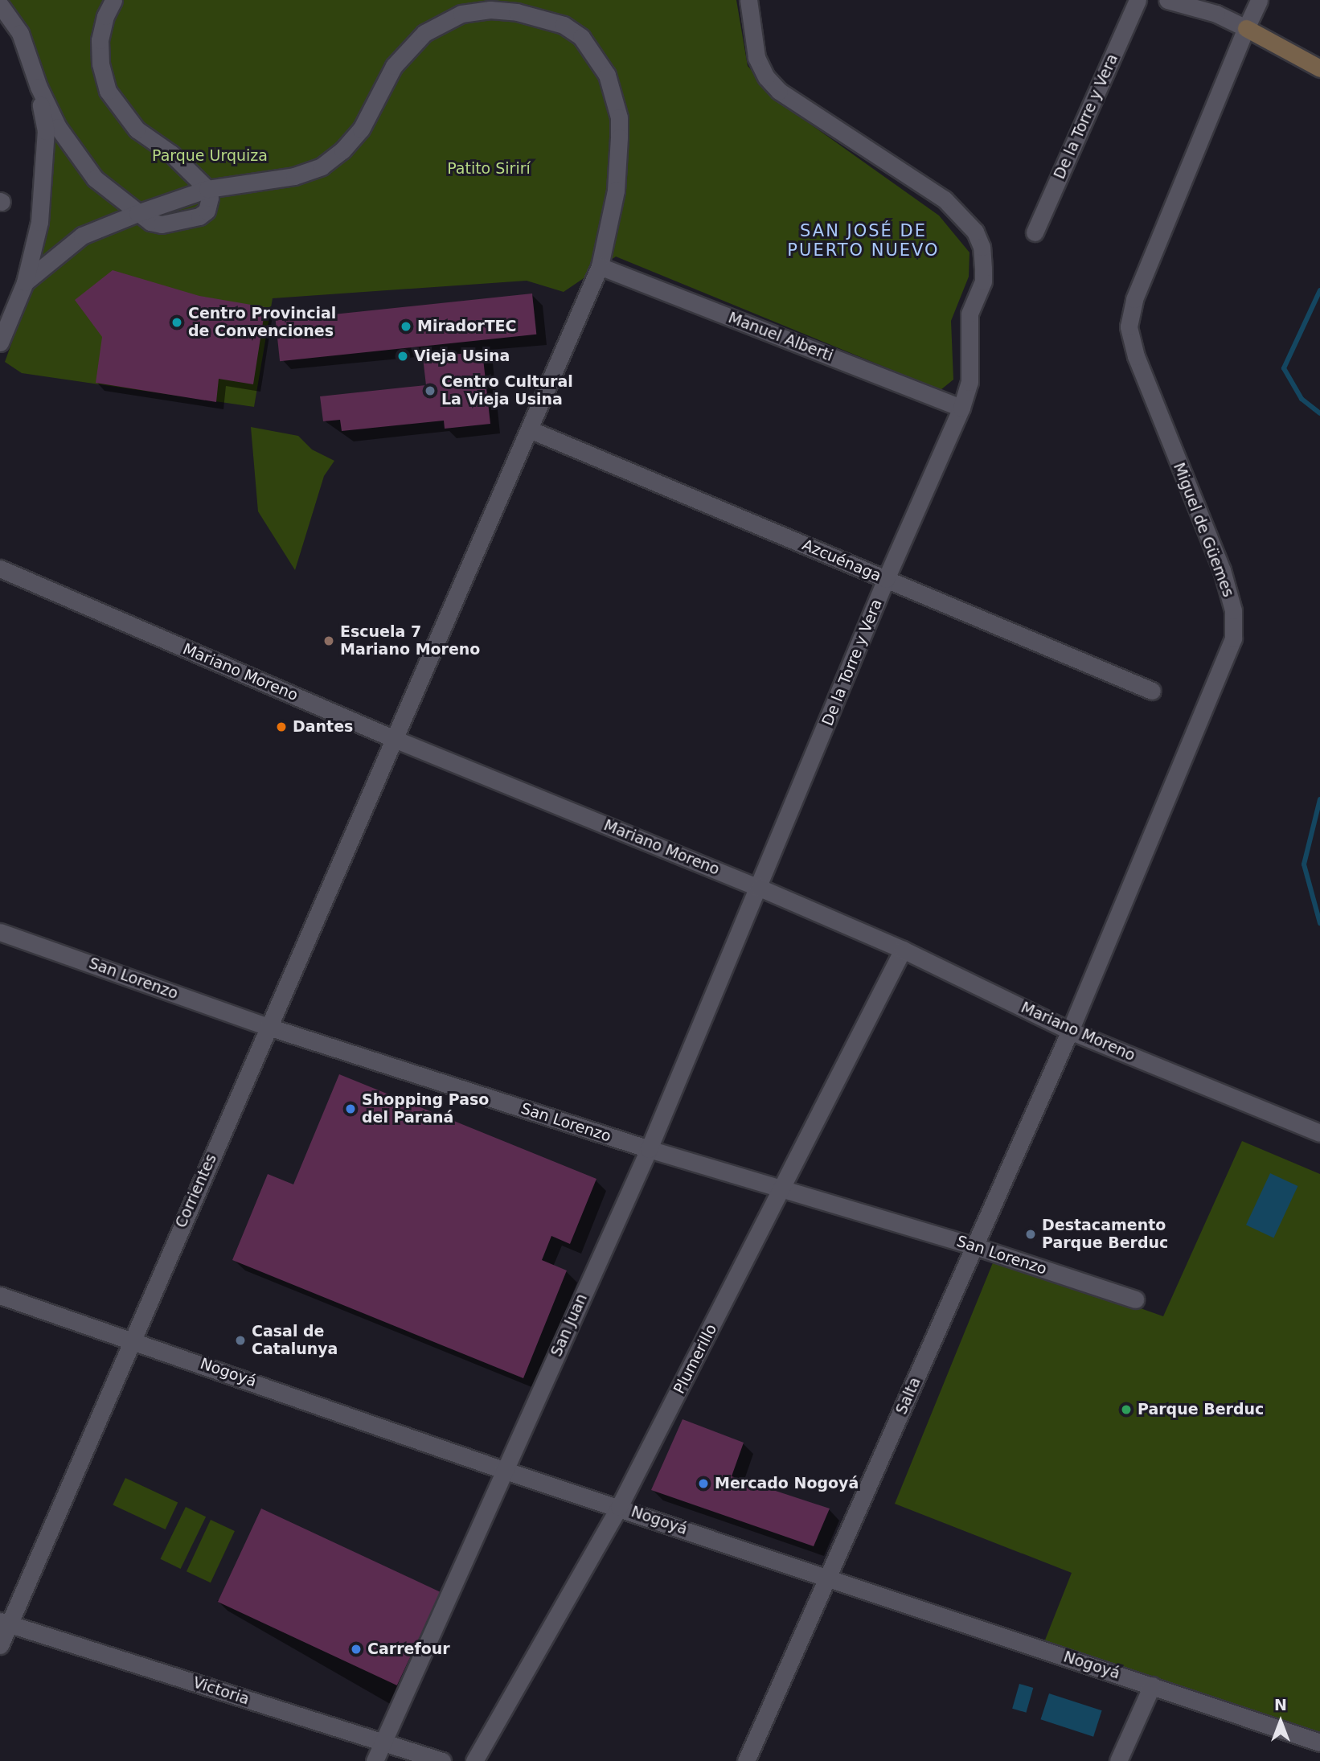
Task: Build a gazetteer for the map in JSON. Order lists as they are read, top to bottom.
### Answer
{
  "streets": {
    "street": [
      "De la Torre y Vera",
      "Manuel Alberti",
      "Miguel de Güemes",
      "Azcuénaga",
      "Mariano Moreno",
      "San Lorenzo",
      "Corrientes",
      "San Juan",
      "Plumerillo",
      "Nogoyá",
      "Salta",
      "Victoria"
    ]
  },
  "crossings": [
    ["De la Torre y Vera", "Manuel Alberti"],
    ["De la Torre y Vera", "Azcuénaga"],
    ["De la Torre y Vera", "Mariano Moreno"],
    ["De la Torre y Vera", "San Juan"],
    ["Manuel Alberti", "Corrientes"],
    ["Miguel de Güemes", "Mariano Moreno"],
    ["Miguel de Güemes", "Salta"],
    ["Azcuénaga", "Corrientes"],
    ["Mariano Moreno", "Corrientes"],
    ["Mariano Moreno", "San Juan"],
    ["Mariano Moreno", "Plumerillo"],
    ["Mariano Moreno", "Salta"],
    ["San Lorenzo", "Corrientes"],
    ["San Lorenzo", "San Juan"],
    ["San Lorenzo", "Plumerillo"],
    ["San Lorenzo", "Salta"],
    ["Corrientes", "Nogoyá"],
    ["Corrientes", "Victoria"],
    ["San Juan", "Nogoyá"],
    ["San Juan", "Victoria"],
    ["Plumerillo", "Nogoyá"],
    ["Nogoyá", "Salta"]
  ],
  "districts": ["SAN JOSÉ DE PUERTO NUEVO"],
  "parks": ["Parque Urquiza", "Patito Sirirí"],
  "places": [
    "Centro Provincial de Convenciones",
    "MiradorTEC",
    "Vieja Usina",
    "Centro Cultural La Vieja Usina",
    "Escuela 7 Mariano Moreno",
    "Dantes",
    "Shopping Paso del Paraná",
    "Destacamento Parque Berduc",
    "Casal de Catalunya",
    "Parque Berduc",
    "Mercado Nogoyá",
    "Carrefour"
  ],
  "north": "top"
}
